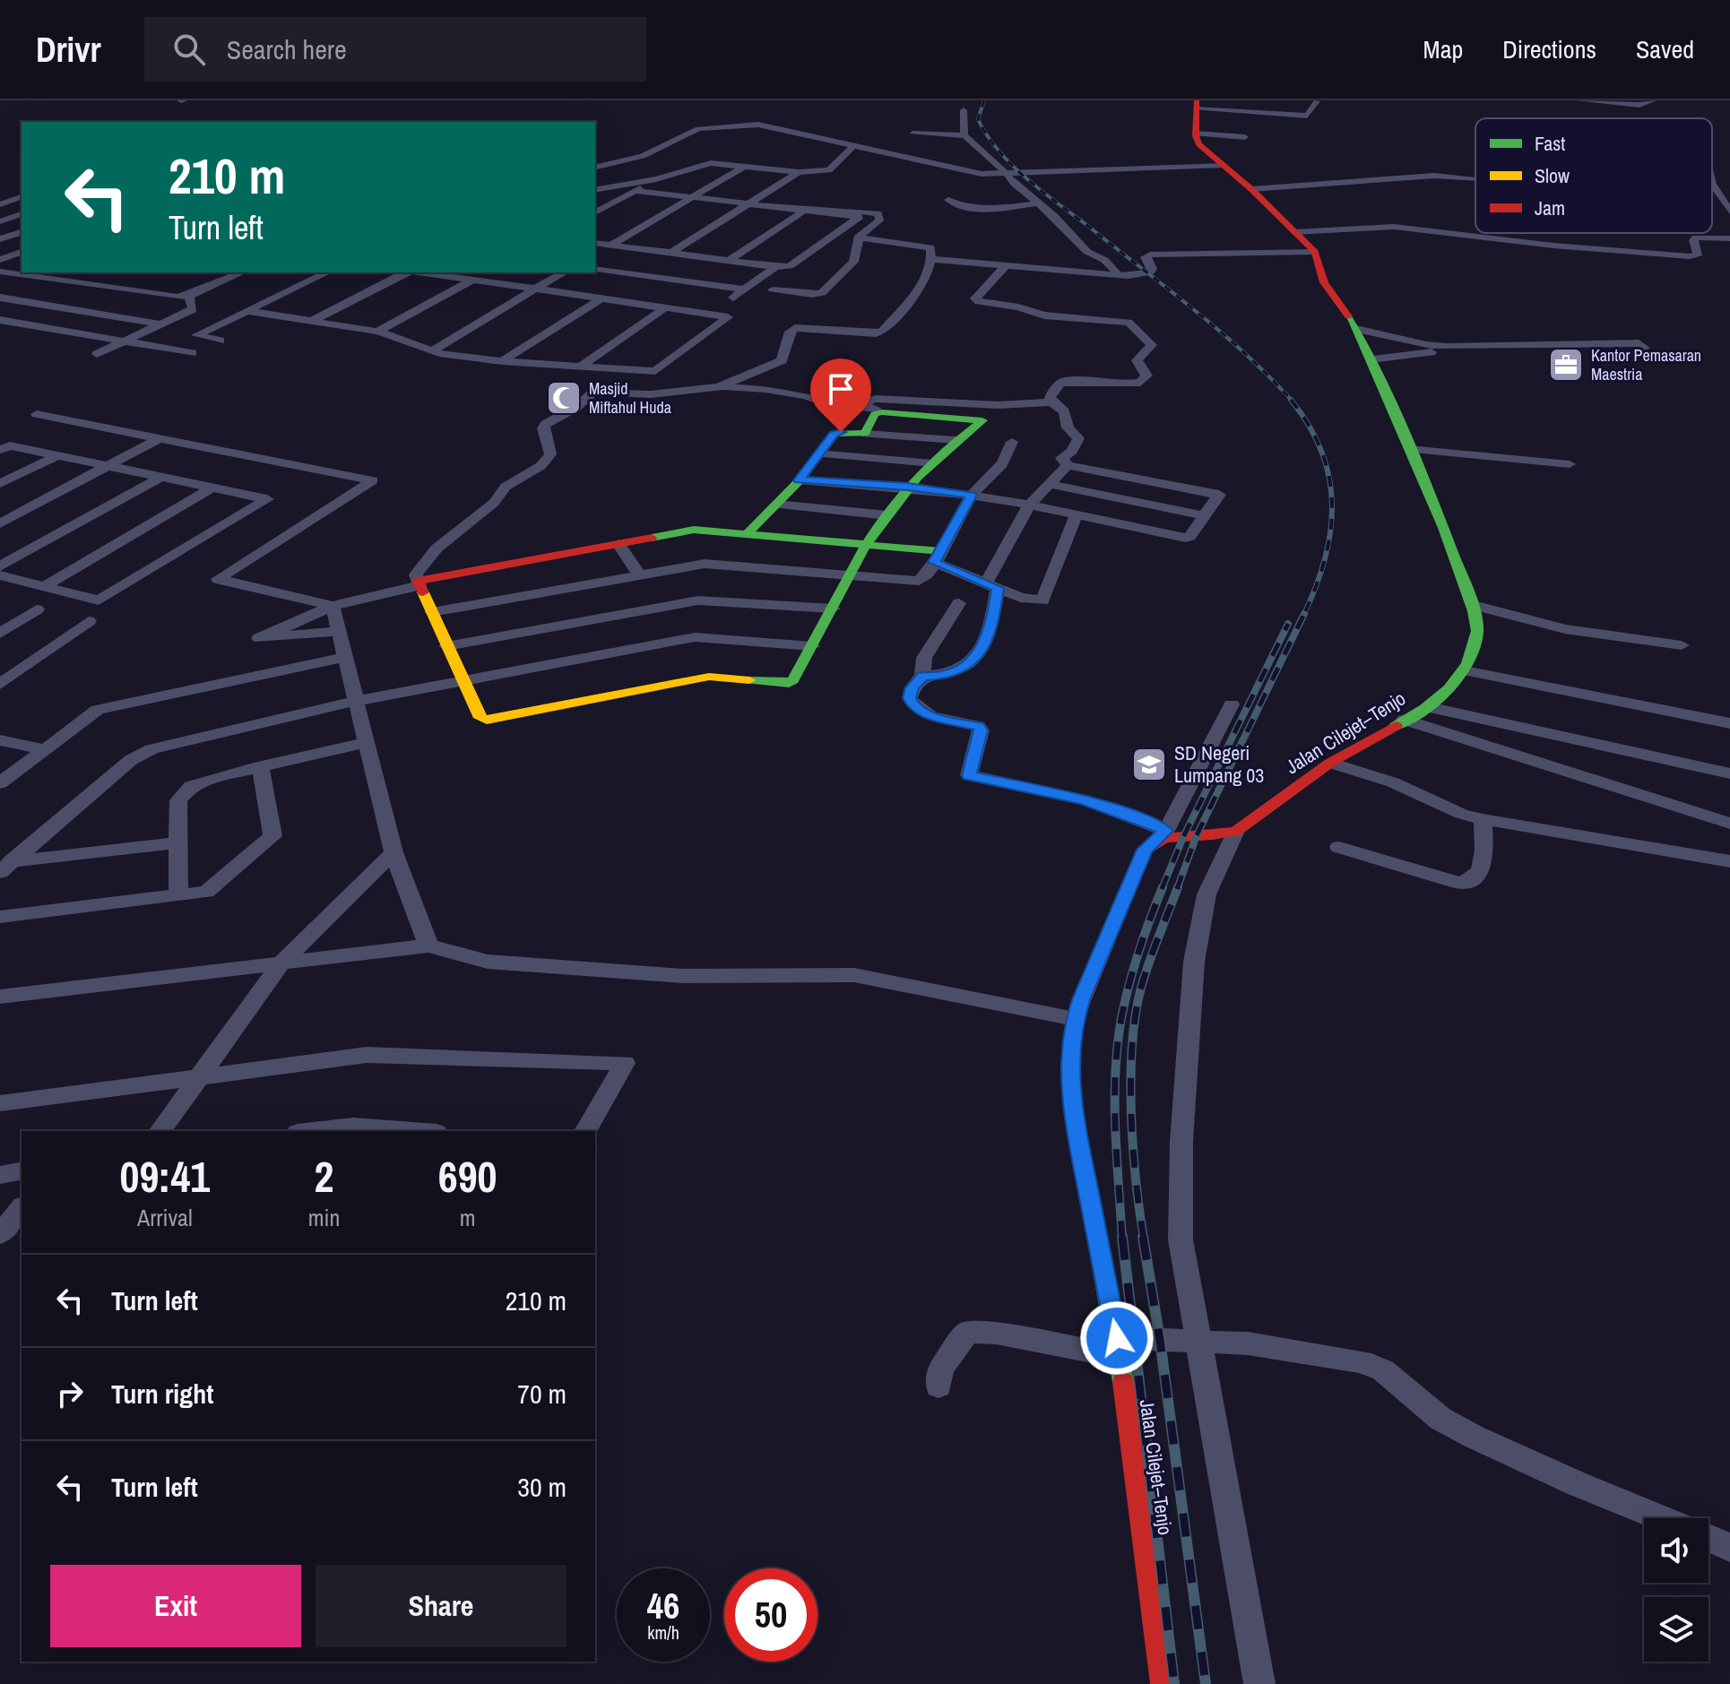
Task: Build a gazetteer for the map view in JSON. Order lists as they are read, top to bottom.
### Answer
{
  "streets": {
    "main road": ["Jalan Cilejet–Tenjo"]
  },
  "places": {
    "office": ["Kantor Pemasaran Maestria"],
    "mosque": ["Masjid Miftahul Huda"],
    "school or university": ["SD Negeri Lumpang 03"]
  },
  "legend": ["Fast", "Slow", "Jam"],
  "page": {
    "header": "Drivr",
    "search": "Search here",
    "nav": ["Map", "Directions", "Saved"],
    "turn": ["210 m", "Turn left"],
    "eta": [
      "09:41",
      "Arrival",
      "2",
      "min",
      "690",
      "m"
    ],
    "list": [
      {
        "name": "Turn left",
        "value": "210 m"
      },
      {
        "name": "Turn right",
        "value": "70 m"
      },
      {
        "name": "Turn left",
        "value": "30 m"
      }
    ],
    "buttons": ["Exit", "Share"],
    "speed": "46 km/h",
    "limit": "50"
  }
}
